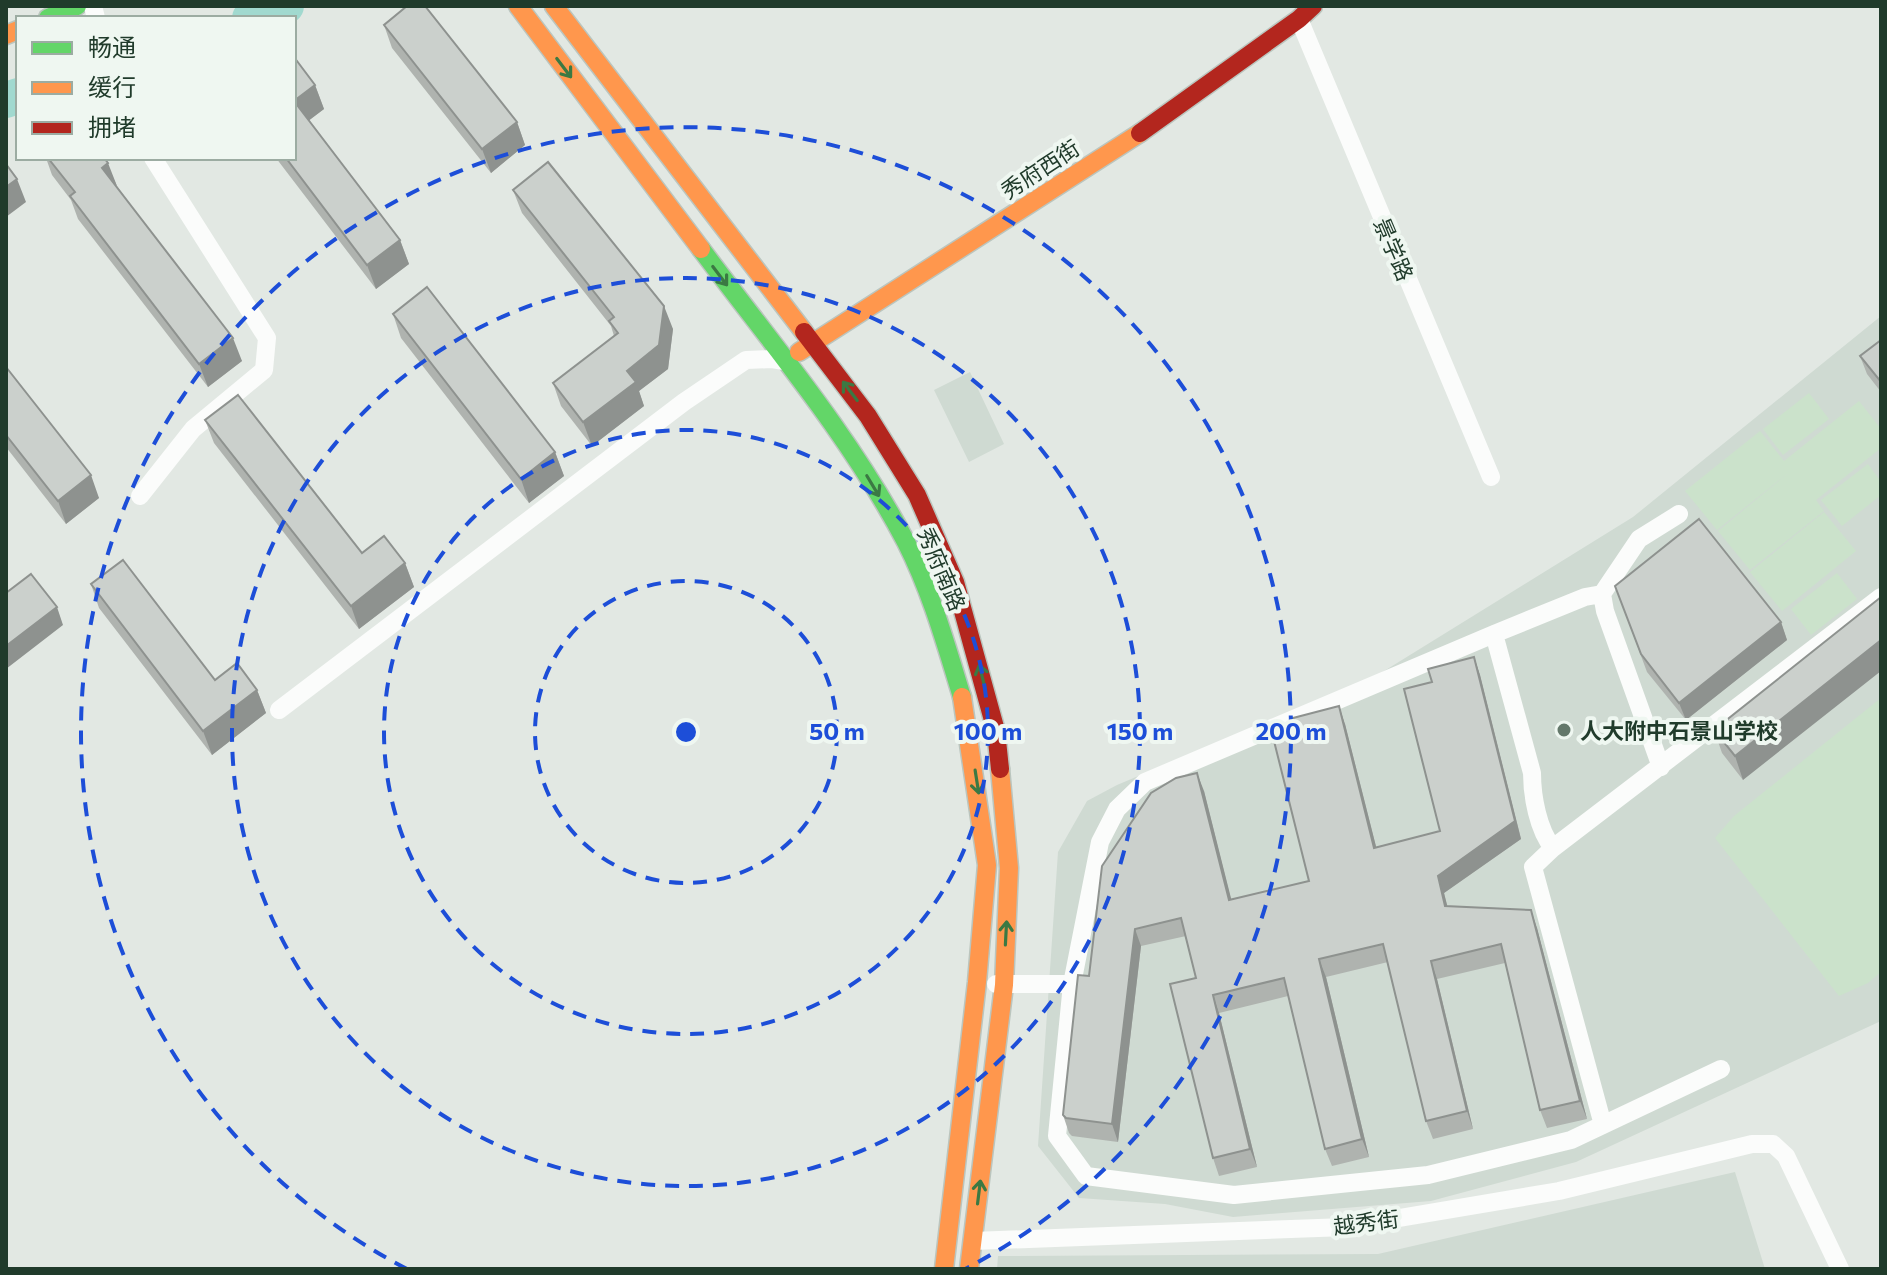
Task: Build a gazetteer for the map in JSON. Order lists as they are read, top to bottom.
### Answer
{
  "streets": {
    "street": [
      "秀府西街",
      "景学路",
      "秀府南路",
      "越秀街"
    ]
  },
  "crossings": [
    ["秀府西街", "景学路"],
    ["秀府西街", "秀府南路"],
    ["秀府南路", "越秀街"]
  ],
  "places": ["人大附中石景山学校"],
  "legend": ["畅通", "缓行", "拥堵"],
  "rings": [
    "50 m",
    "100 m",
    "150 m",
    "200 m"
  ]
}
